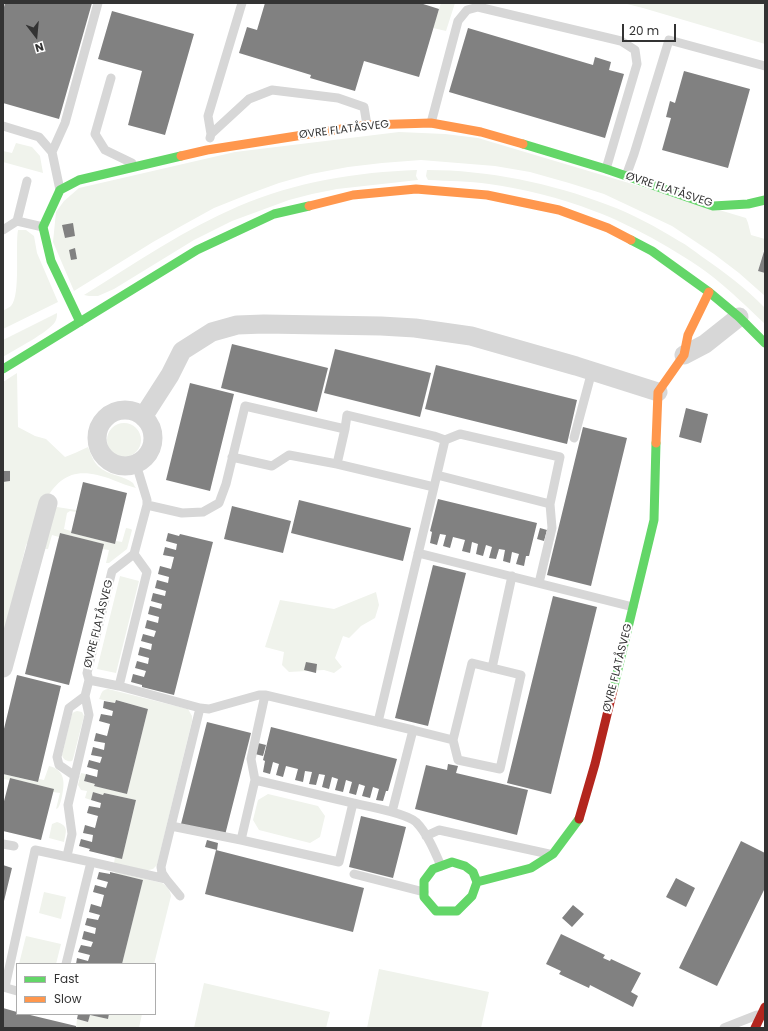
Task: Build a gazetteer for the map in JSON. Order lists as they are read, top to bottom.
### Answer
{
  "streets": {
    "street": ["ØVRE FLATÅSVEG"]
  },
  "legend": ["Fast", "Slow"],
  "scale_bar": "20 m",
  "north": "bottom"
}
